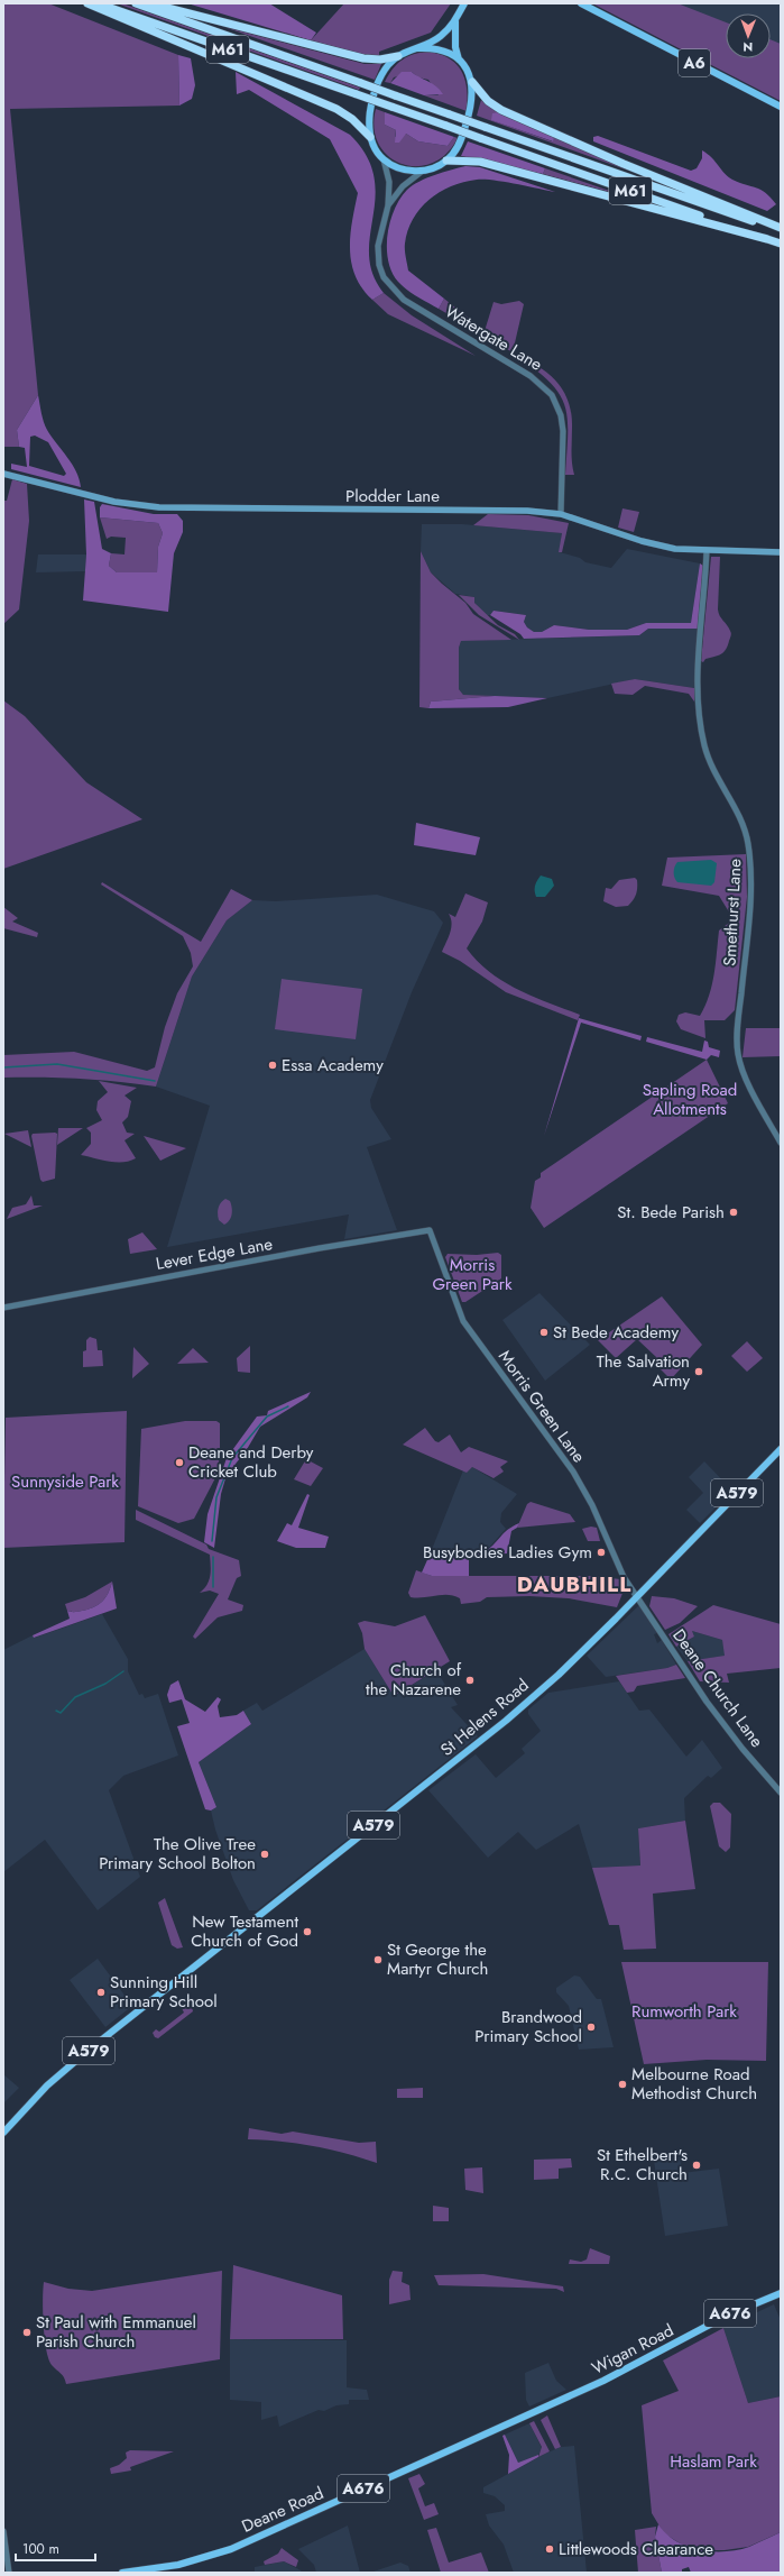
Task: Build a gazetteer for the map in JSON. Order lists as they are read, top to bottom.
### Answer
{
  "streets": {
    "highway": ["M61"],
    "main road": [
      "A6",
      "Plodder Lane",
      "A579",
      "St Helens Road",
      "A676",
      "Wigan Road",
      "Deane Road"
    ],
    "street": [
      "Watergate Lane",
      "Smethurst Lane",
      "Lever Edge Lane",
      "Morris Green Lane",
      "Deane Church Lane"
    ]
  },
  "crossings": [
    ["M61", "Watergate Lane"],
    ["Watergate Lane", "Plodder Lane"],
    ["Plodder Lane", "Smethurst Lane"],
    ["Lever Edge Lane", "Morris Green Lane"],
    ["Morris Green Lane", "Deane Church Lane"],
    ["Morris Green Lane", "St Helens Road"],
    ["Deane Church Lane", "St Helens Road"],
    ["Wigan Road", "Deane Road"]
  ],
  "districts": ["DAUBHILL"],
  "parks": [
    "Sapling Road Allotments",
    "Morris Green Park",
    "Sunnyside Park",
    "Rumworth Park",
    "Haslam Park"
  ],
  "places": [
    "Essa Academy",
    "St. Bede Parish",
    "St Bede Academy",
    "The Salvation Army",
    "Deane and Derby Cricket Club",
    "Busybodies Ladies Gym",
    "Church of the Nazarene",
    "The Olive Tree Primary School Bolton",
    "New Testament Church of God",
    "St George the Martyr Church",
    "Sunning Hill Primary School",
    "Brandwood Primary School",
    "Melbourne Road Methodist Church",
    "St Ethelbert's R.C. Church",
    "St Paul with Emmanuel Parish Church",
    "Littlewoods Clearance"
  ],
  "scale_bar": "100 m",
  "north": "bottom"
}
